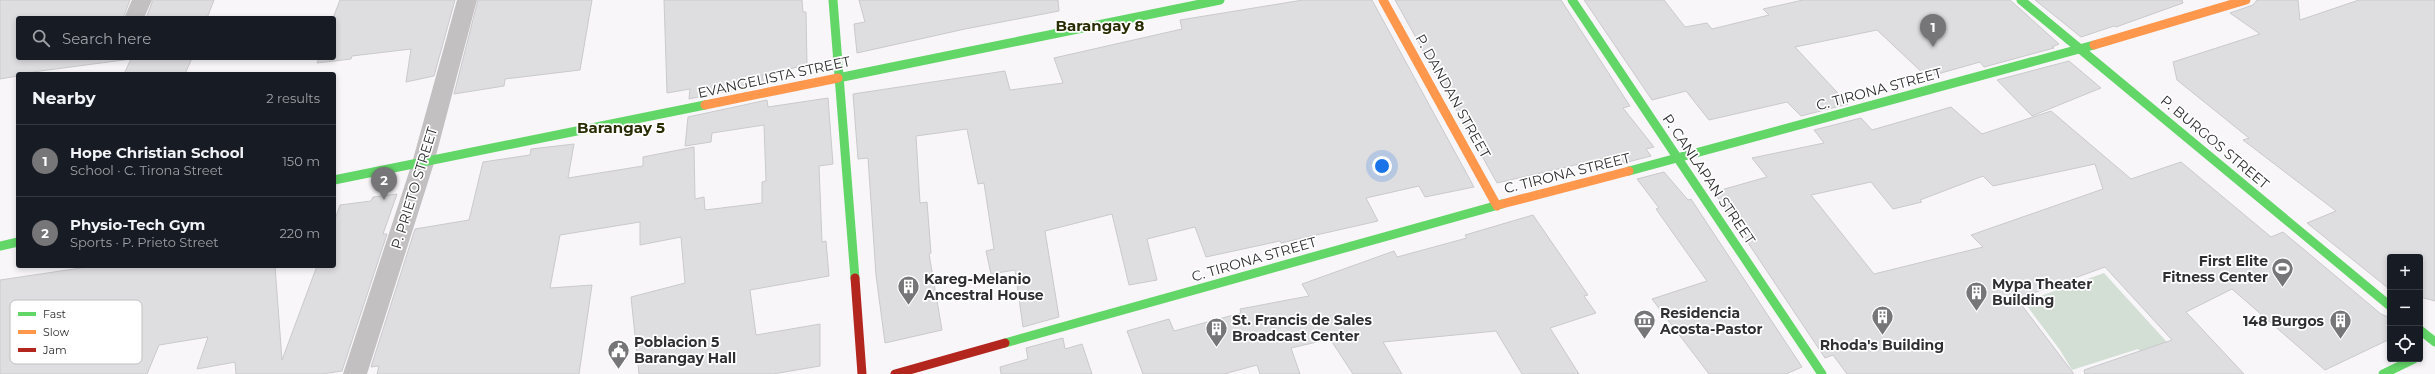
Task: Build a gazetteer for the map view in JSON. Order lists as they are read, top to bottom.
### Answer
{
  "streets": {
    "street": [
      "EVANGELISTA STREET",
      "C. TIRONA STREET",
      "P. DANDAN STREET",
      "P. BURGOS STREET",
      "P. CANLAPAN STREET",
      "P. PRIETO STREET"
    ]
  },
  "crossings": [
    ["EVANGELISTA STREET", "P. PRIETO STREET"],
    ["C. TIRONA STREET", "P. DANDAN STREET"],
    ["C. TIRONA STREET", "P. BURGOS STREET"],
    ["C. TIRONA STREET", "P. CANLAPAN STREET"]
  ],
  "districts": ["Barangay 8", "Barangay 5"],
  "places": {
    "sports": ["First Elite Fitness Center"],
    "building": [
      "Kareg-Melanio Ancestral House",
      "Mypa Theater Building",
      "Rhoda's Building",
      "148 Burgos",
      "St. Francis de Sales Broadcast Center"
    ],
    "museum": ["Residencia Acosta-Pastor"],
    "public building": ["Poblacion 5 Barangay Hall"]
  },
  "legend": ["Fast", "Slow", "Jam"],
  "page": {
    "pins": ["1", "2"],
    "search": "Search here",
    "heading": ["Nearby", "2 results"],
    "list": [
      {
        "mark": "1",
        "name": "Hope Christian School",
        "note": "School · C. Tirona Street",
        "value": "150 m"
      },
      {
        "mark": "2",
        "name": "Physio-Tech Gym",
        "note": "Sports · P. Prieto Street",
        "value": "220 m"
      }
    ],
    "map_buttons": ["+", "−"]
  }
}
